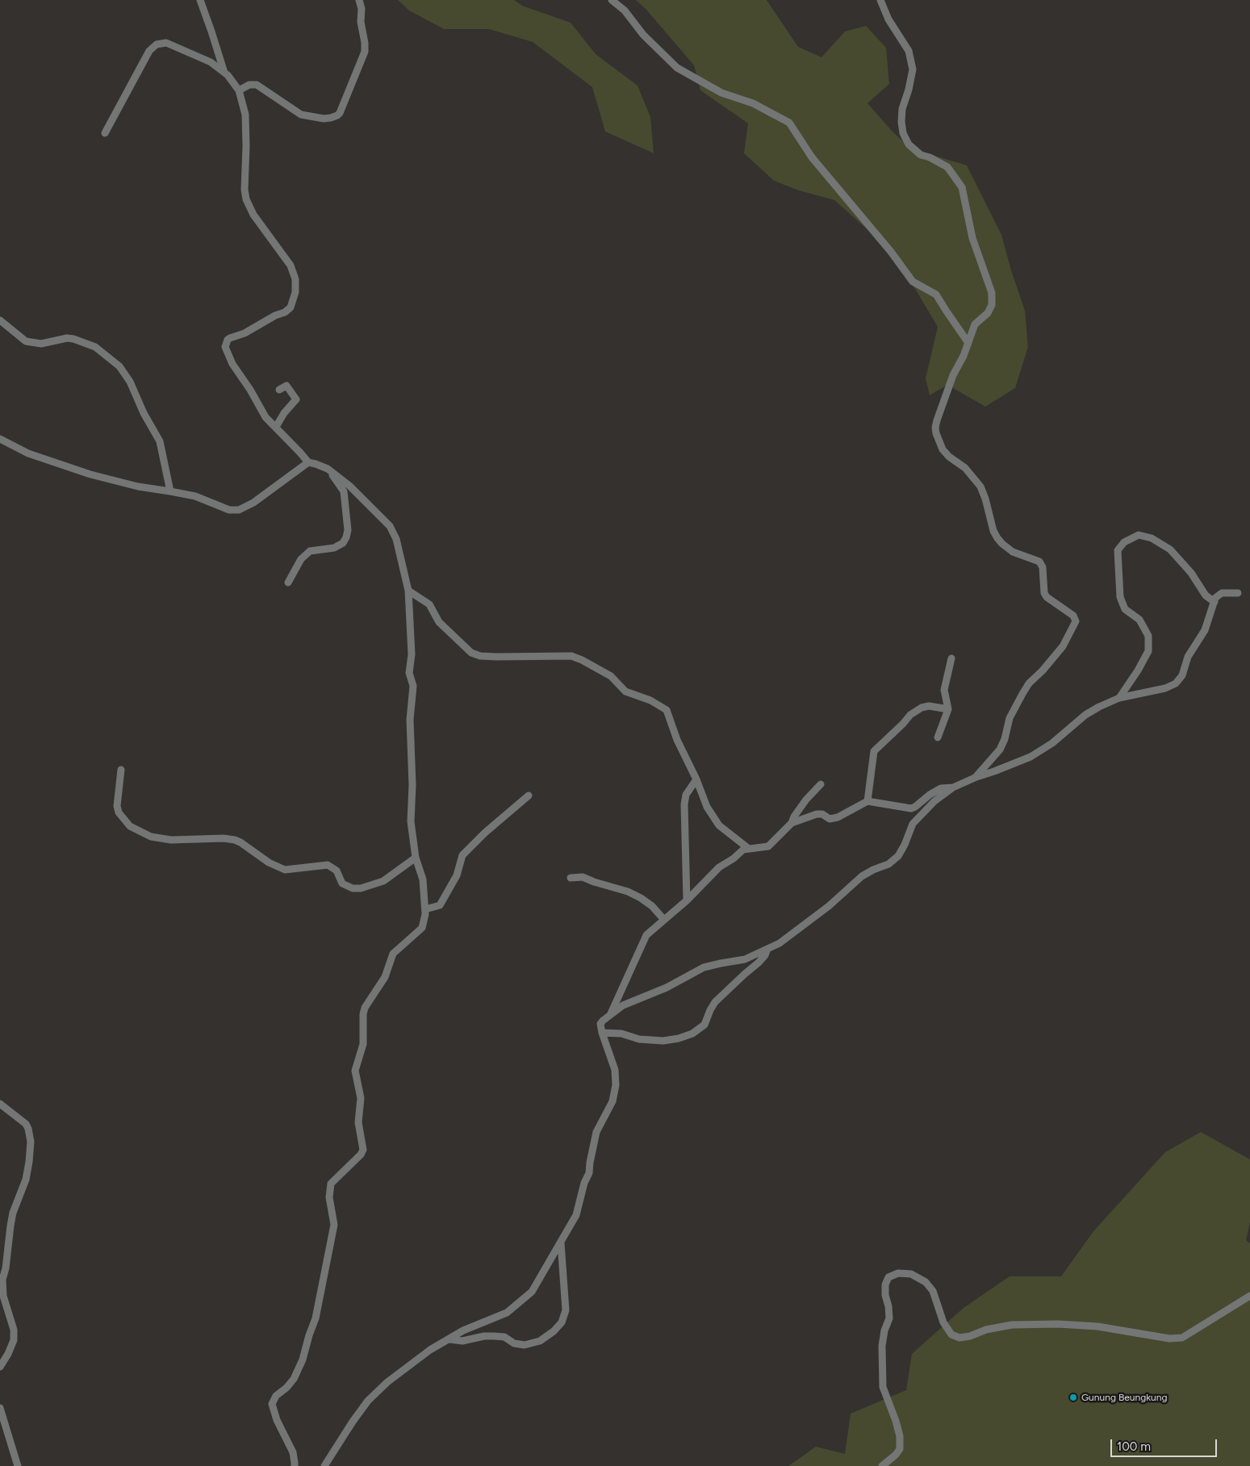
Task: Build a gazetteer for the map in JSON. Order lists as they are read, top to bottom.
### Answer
{
  "places": ["Gunung Beungkung"],
  "scale_bar": "100 m"
}
